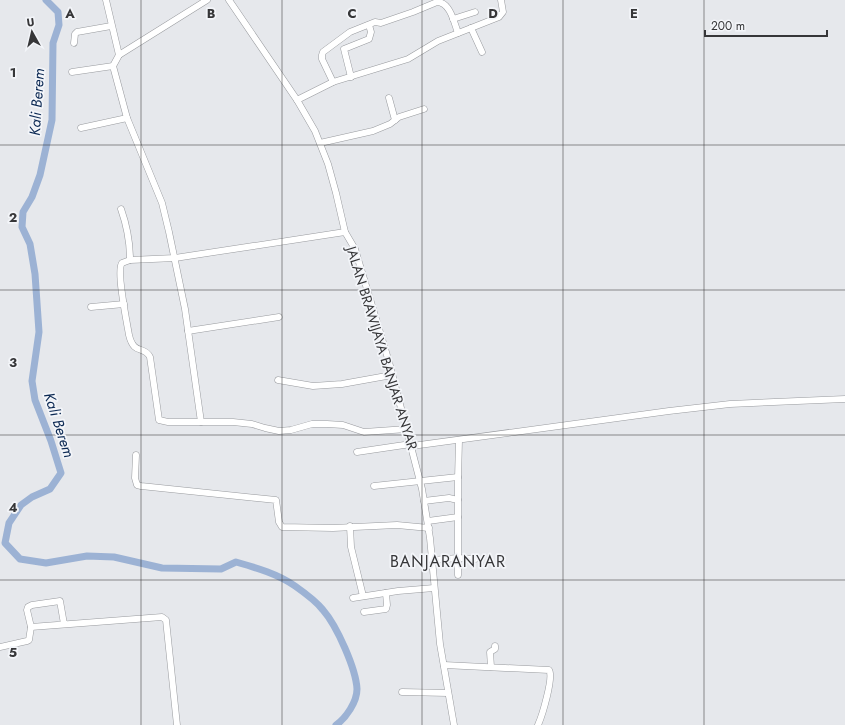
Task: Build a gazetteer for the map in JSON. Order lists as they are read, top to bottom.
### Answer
{
  "streets": {
    "street": ["JALAN BRAWIJAYA BANJAR ANYAR"]
  },
  "districts": ["BANJARANYAR"],
  "water": ["Kali Berem"],
  "scale_bar": "200 m",
  "north": "top",
  "grid": {
    "columns": [
      "A",
      "B",
      "C",
      "D",
      "E"
    ],
    "rows": [
      "1",
      "2",
      "3",
      "4",
      "5"
    ]
  }
}
